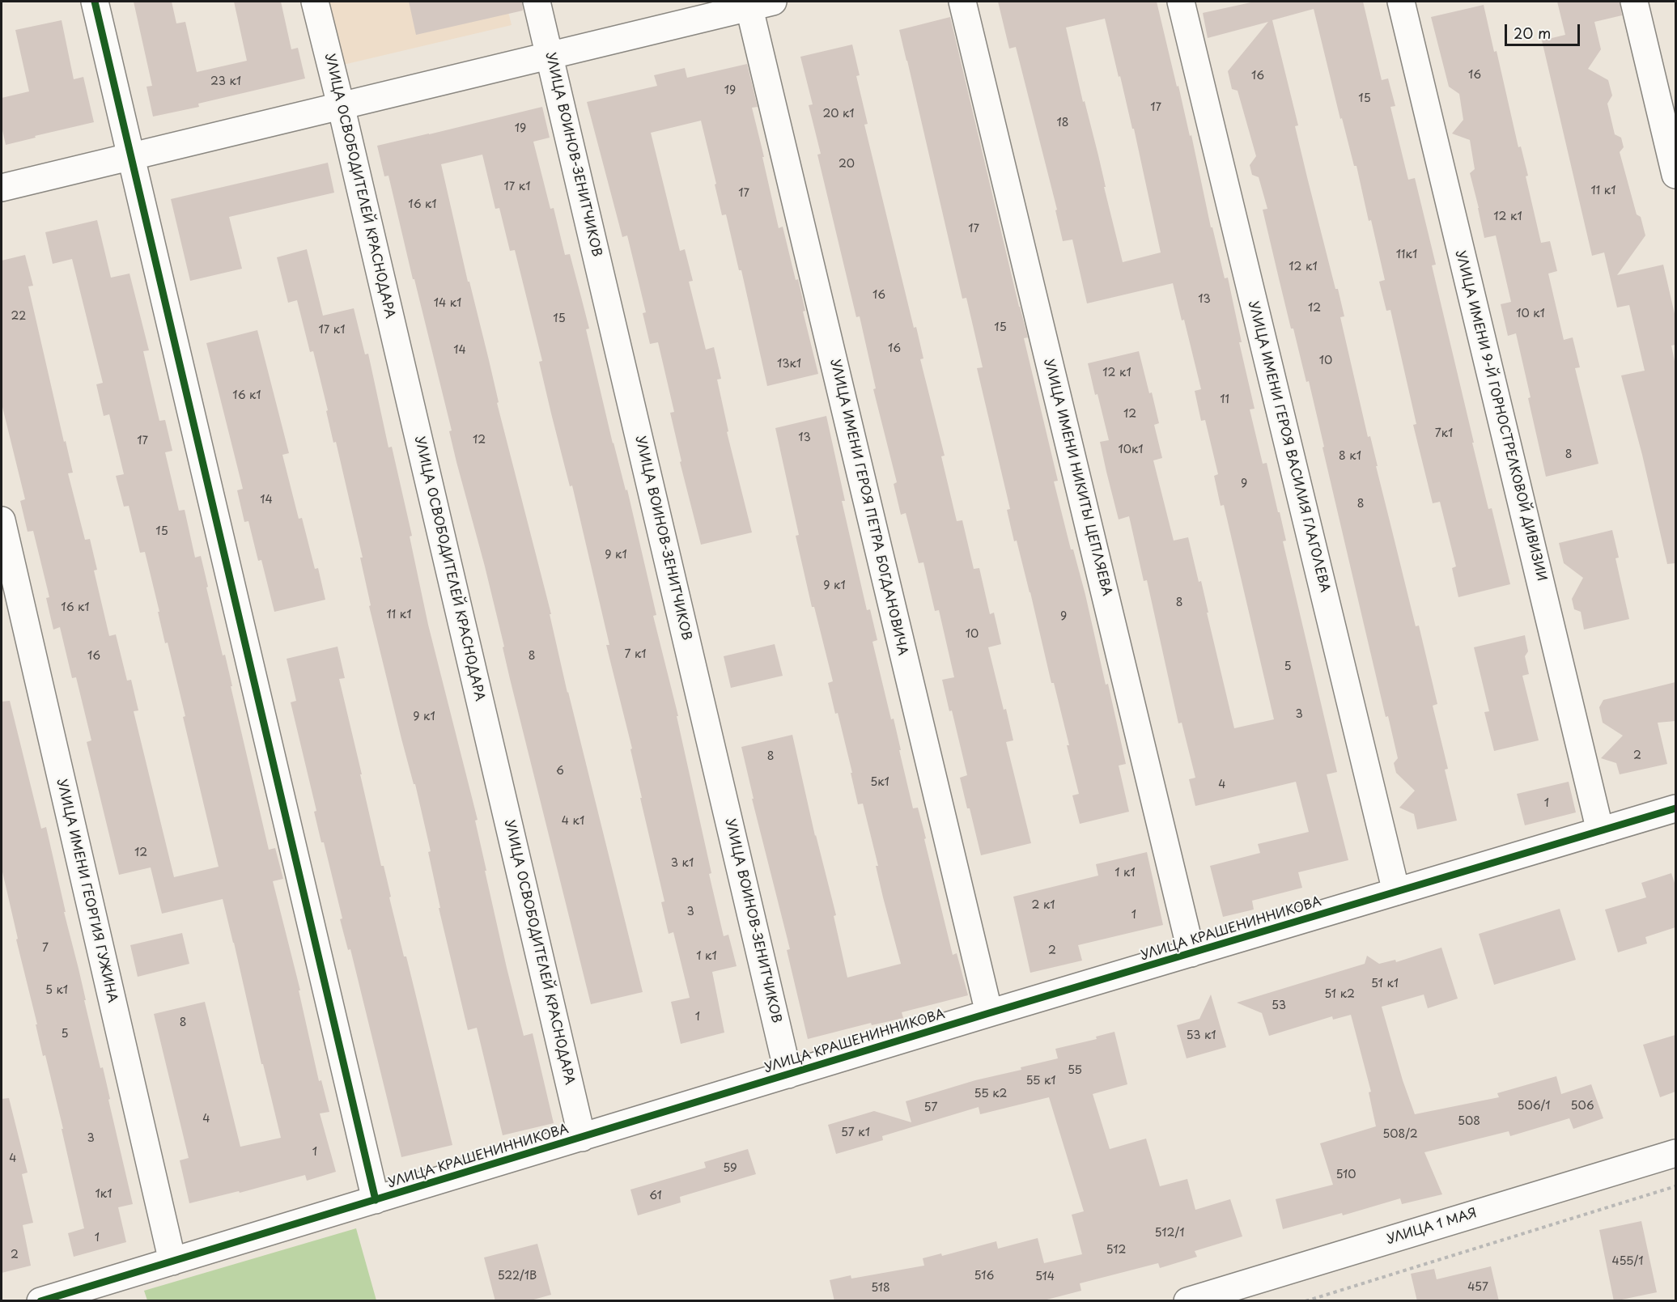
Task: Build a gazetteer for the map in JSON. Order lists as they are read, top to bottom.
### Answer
{
  "streets": {
    "street": [
      "УЛИЦА ВОИНОВ-ЗЕНИТЧИКОВ",
      "УЛИЦА ОСВОБОДИТЕЛЕЙ КРАСНОДАРА",
      "УЛИЦА ИМЕНИ 9-Й ГОРНОСТРЕЛКОВОЙ ДИВИЗИИ",
      "УЛИЦА ИМЕНИ ГЕРОЯ ВАСИЛИЯ ГЛАГОЛЕВА",
      "УЛИЦА ИМЕНИ НИКИТЫ ЦЕПЛЯЕВА",
      "УЛИЦА ИМЕНИ ГЕРОЯ ПЕТРА БОГДАНОВИЧА",
      "УЛИЦА ИМЕНИ ГЕОРГИЯ ГУЖИНА",
      "УЛИЦА КРАШЕНИННИКОВА",
      "УЛИЦА 1 МАЯ"
    ]
  },
  "crossings": [
    ["УЛИЦА ВОИНОВ-ЗЕНИТЧИКОВ", "УЛИЦА КРАШЕНИННИКОВА"],
    ["УЛИЦА ОСВОБОДИТЕЛЕЙ КРАСНОДАРА", "УЛИЦА КРАШЕНИННИКОВА"],
    ["УЛИЦА ИМЕНИ 9-Й ГОРНОСТРЕЛКОВОЙ ДИВИЗИИ", "УЛИЦА КРАШЕНИННИКОВА"],
    ["УЛИЦА ИМЕНИ ГЕРОЯ ВАСИЛИЯ ГЛАГОЛЕВА", "УЛИЦА КРАШЕНИННИКОВА"],
    ["УЛИЦА ИМЕНИ НИКИТЫ ЦЕПЛЯЕВА", "УЛИЦА КРАШЕНИННИКОВА"],
    ["УЛИЦА ИМЕНИ ГЕРОЯ ПЕТРА БОГДАНОВИЧА", "УЛИЦА КРАШЕНИННИКОВА"],
    ["УЛИЦА ИМЕНИ ГЕОРГИЯ ГУЖИНА", "УЛИЦА КРАШЕНИННИКОВА"]
  ],
  "house_numbers": [
    "16",
    "16",
    "23 к1",
    "19",
    "15",
    "17",
    "20 к1",
    "18",
    "19",
    "20",
    "17 к1",
    "11 к1",
    "17",
    "16 к1",
    "12 к1",
    "17",
    "11к1",
    "12 к1",
    "16",
    "13",
    "14 к1",
    "12",
    "10 к1",
    "22",
    "15",
    "15",
    "17 к1",
    "16",
    "14",
    "10",
    "13к1",
    "12 к1",
    "16 к1",
    "11",
    "12",
    "7к1",
    "13",
    "12",
    "17",
    "10к1",
    "8",
    "8 к1",
    "9",
    "14",
    "8",
    "15",
    "9 к1",
    "9 к1",
    "8",
    "16 к1",
    "11 к1",
    "9",
    "10",
    "7 к1",
    "16",
    "8",
    "5",
    "3",
    "9 к1",
    "2",
    "8",
    "6",
    "5к1",
    "4",
    "1",
    "4 к1",
    "12",
    "3 к1",
    "1 к1",
    "2 к1",
    "3",
    "1",
    "7",
    "2",
    "1 к1",
    "51 к1",
    "5 к1",
    "51 к2",
    "53",
    "1",
    "8",
    "5",
    "53 к1",
    "55",
    "55 к1",
    "55 к2",
    "506/1",
    "506",
    "57",
    "4",
    "508",
    "57 к1",
    "508/2",
    "3",
    "1",
    "4",
    "59",
    "510",
    "1к1",
    "61",
    "512/1",
    "1",
    "512",
    "2",
    "455/1",
    "522/1В",
    "516",
    "514",
    "457",
    "518"
  ],
  "scale_bar": "20 m"
}
